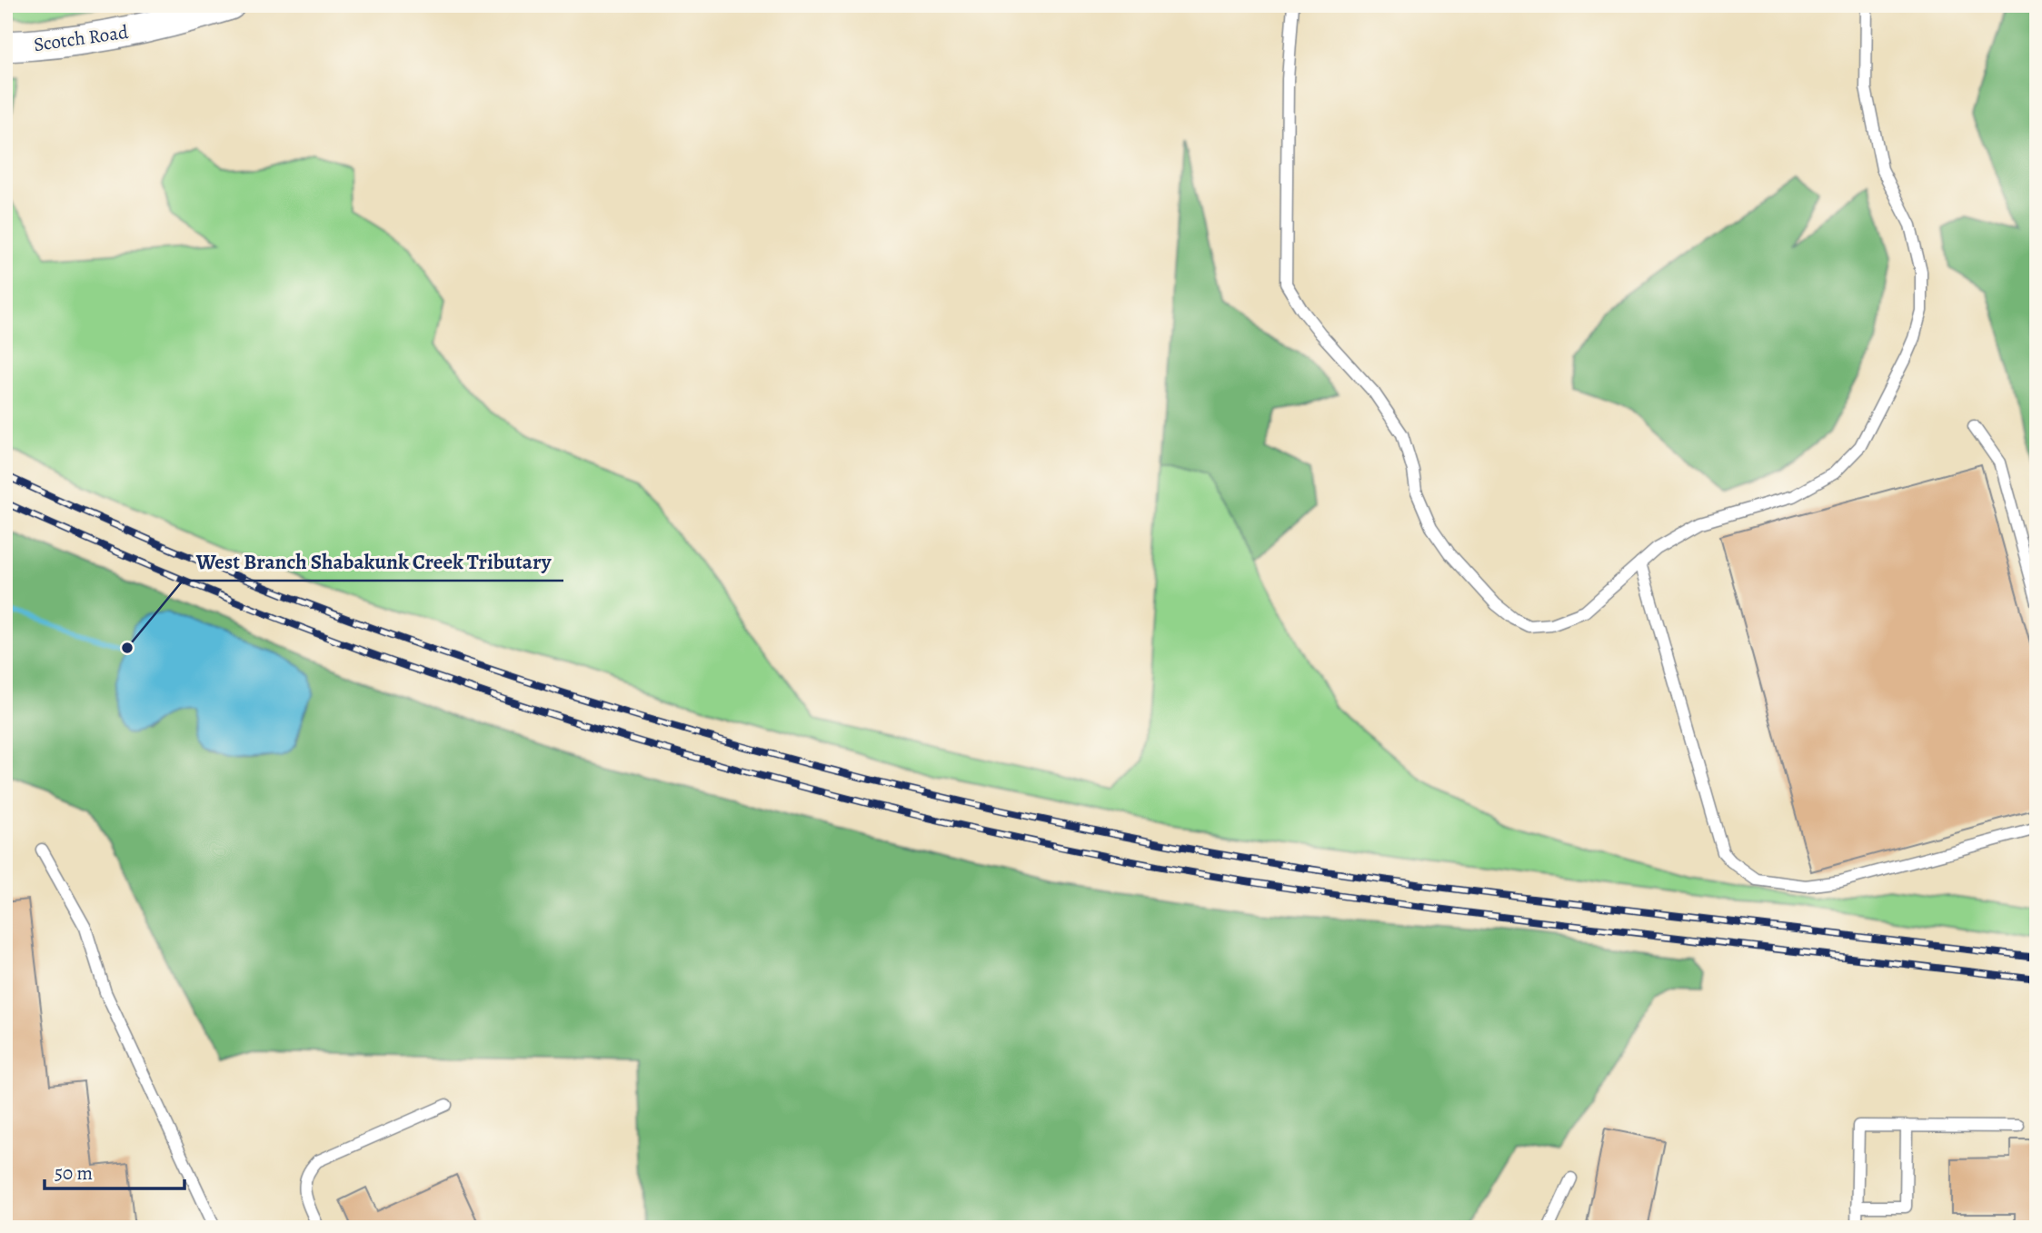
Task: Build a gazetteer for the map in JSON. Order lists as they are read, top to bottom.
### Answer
{
  "streets": {
    "main road": ["Scotch Road"]
  },
  "places": ["West Branch Shabakunk Creek Tributary"],
  "scale_bar": "50 m"
}
